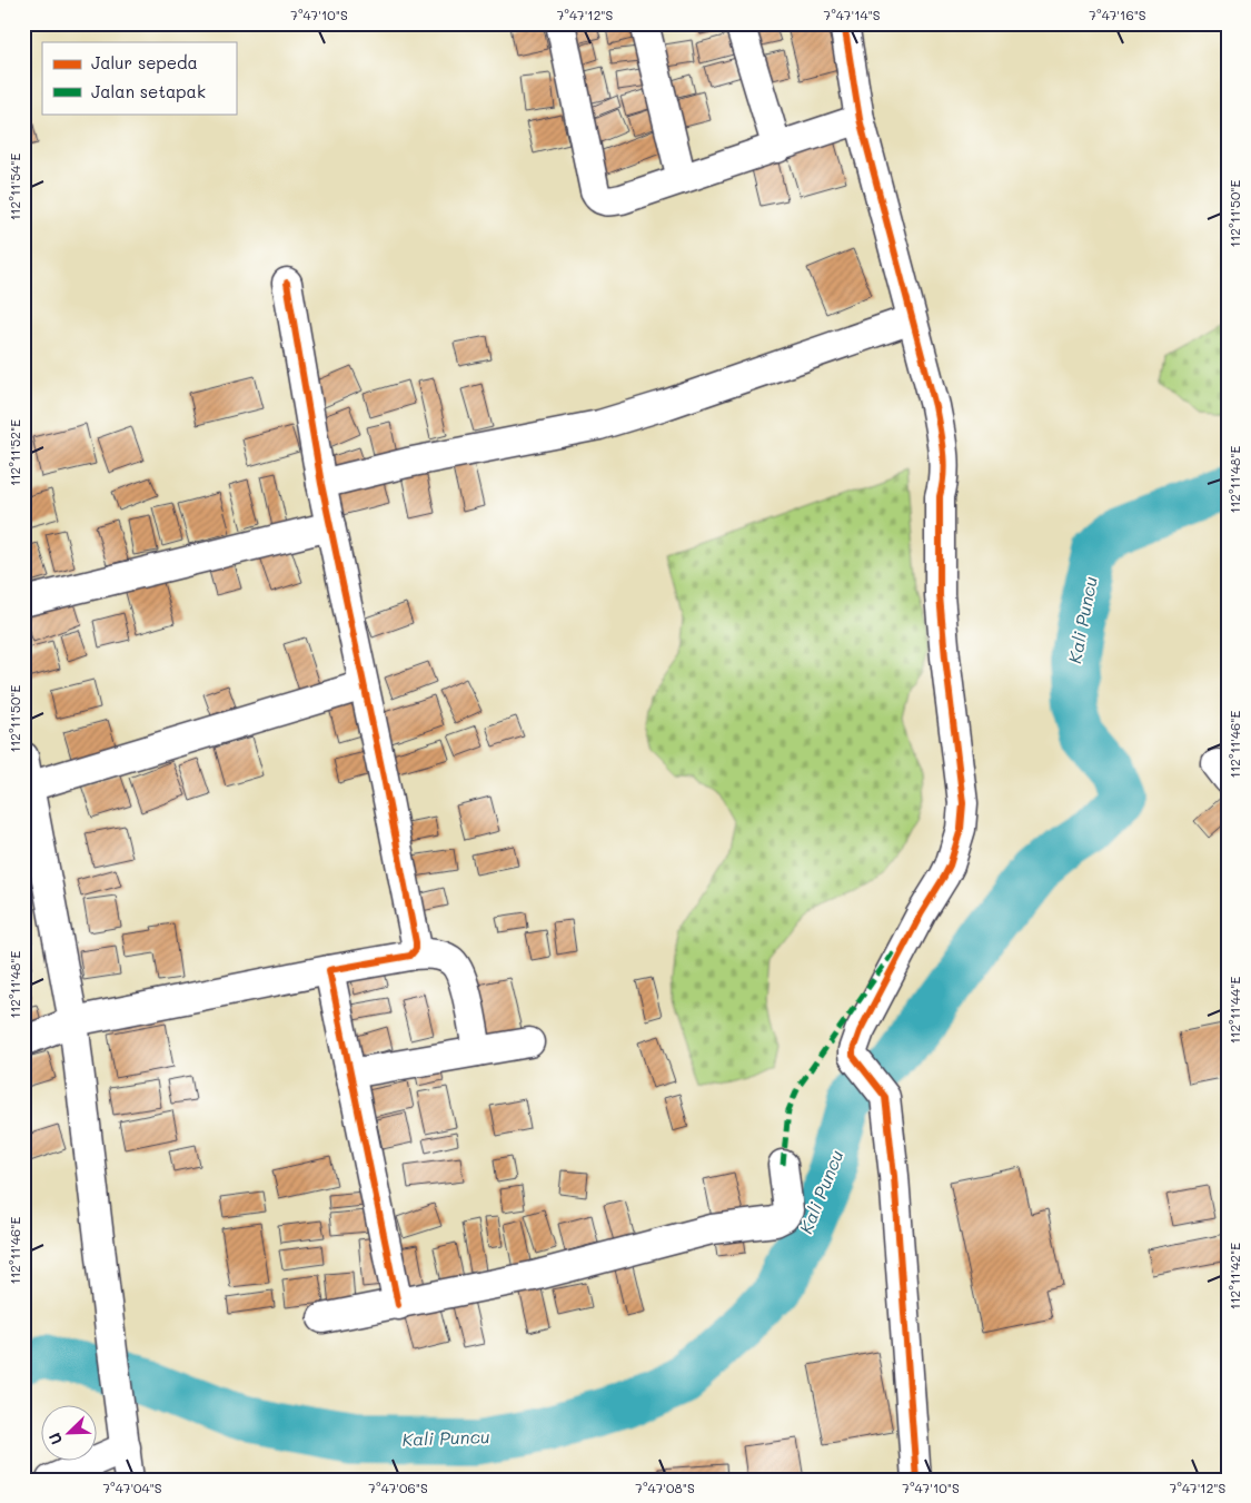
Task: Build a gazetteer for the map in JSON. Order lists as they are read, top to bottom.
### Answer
{
  "water": ["Kali Puncu"],
  "legend": ["Jalur sepeda", "Jalan setapak"],
  "north": "bottom left",
  "coordinates": [
    "7°47'10\"S",
    "7°47'12\"S",
    "7°47'14\"S",
    "7°47'16\"S",
    "112°11'54\"E",
    "112°11'50\"E",
    "112°11'52\"E",
    "112°11'48\"E",
    "112°11'46\"E",
    "112°11'44\"E",
    "112°11'42\"E",
    "7°47'04\"S",
    "7°47'06\"S",
    "7°47'08\"S"
  ]
}
